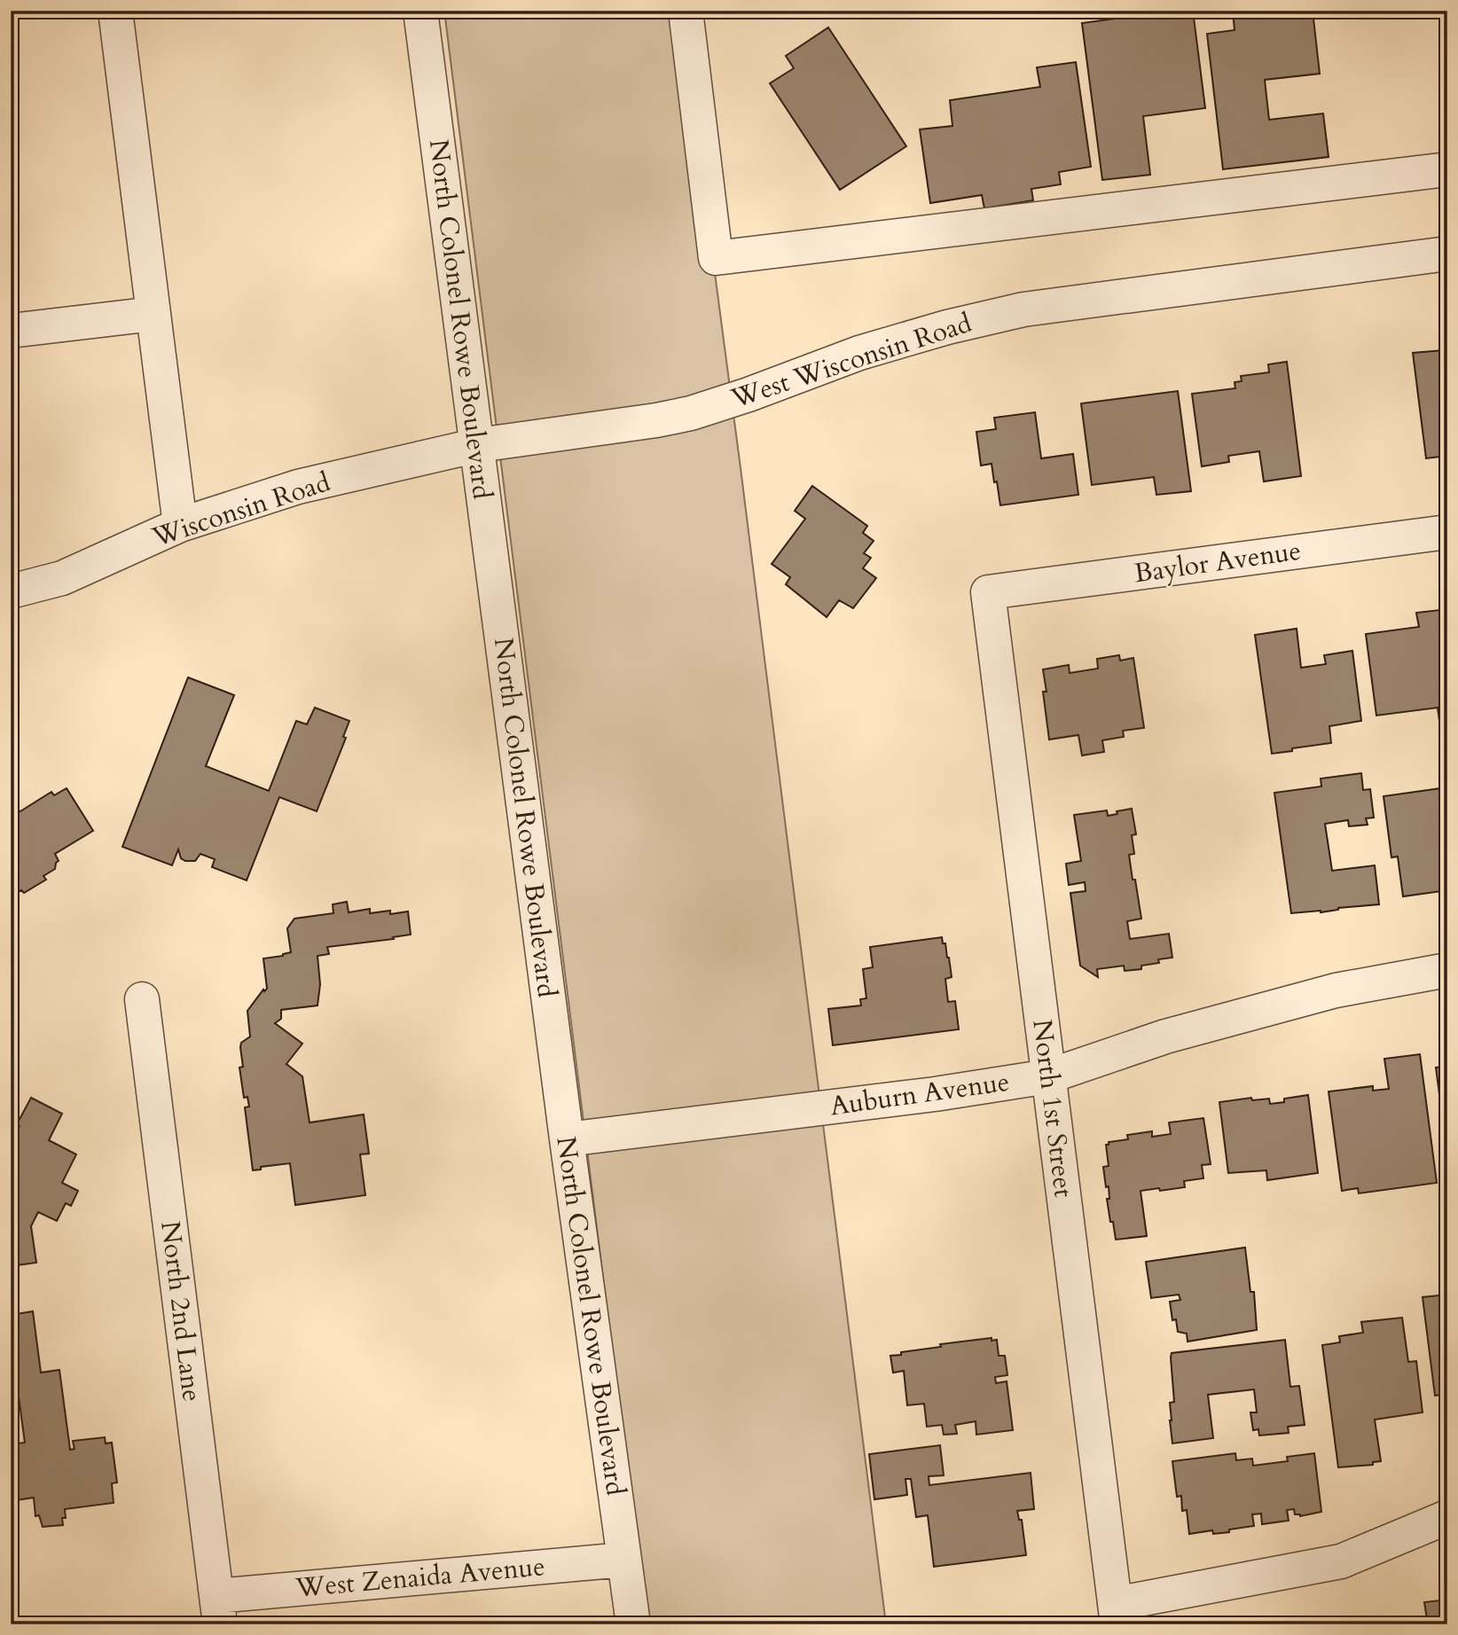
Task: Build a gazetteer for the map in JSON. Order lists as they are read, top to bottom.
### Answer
{
  "streets": {
    "street": [
      "North Colonel Rowe Boulevard",
      "West Wisconsin Road",
      "Wisconsin Road",
      "Baylor Avenue",
      "Auburn Avenue",
      "North 1st Street",
      "North 2nd Lane",
      "West Zenaida Avenue"
    ]
  },
  "crossings": [
    ["North Colonel Rowe Boulevard", "West Wisconsin Road"],
    ["North Colonel Rowe Boulevard", "Wisconsin Road"],
    ["North Colonel Rowe Boulevard", "Auburn Avenue"],
    ["North Colonel Rowe Boulevard", "West Zenaida Avenue"],
    ["West Wisconsin Road", "Wisconsin Road"],
    ["Baylor Avenue", "North 1st Street"],
    ["Auburn Avenue", "North 1st Street"],
    ["North 2nd Lane", "West Zenaida Avenue"]
  ]
}
